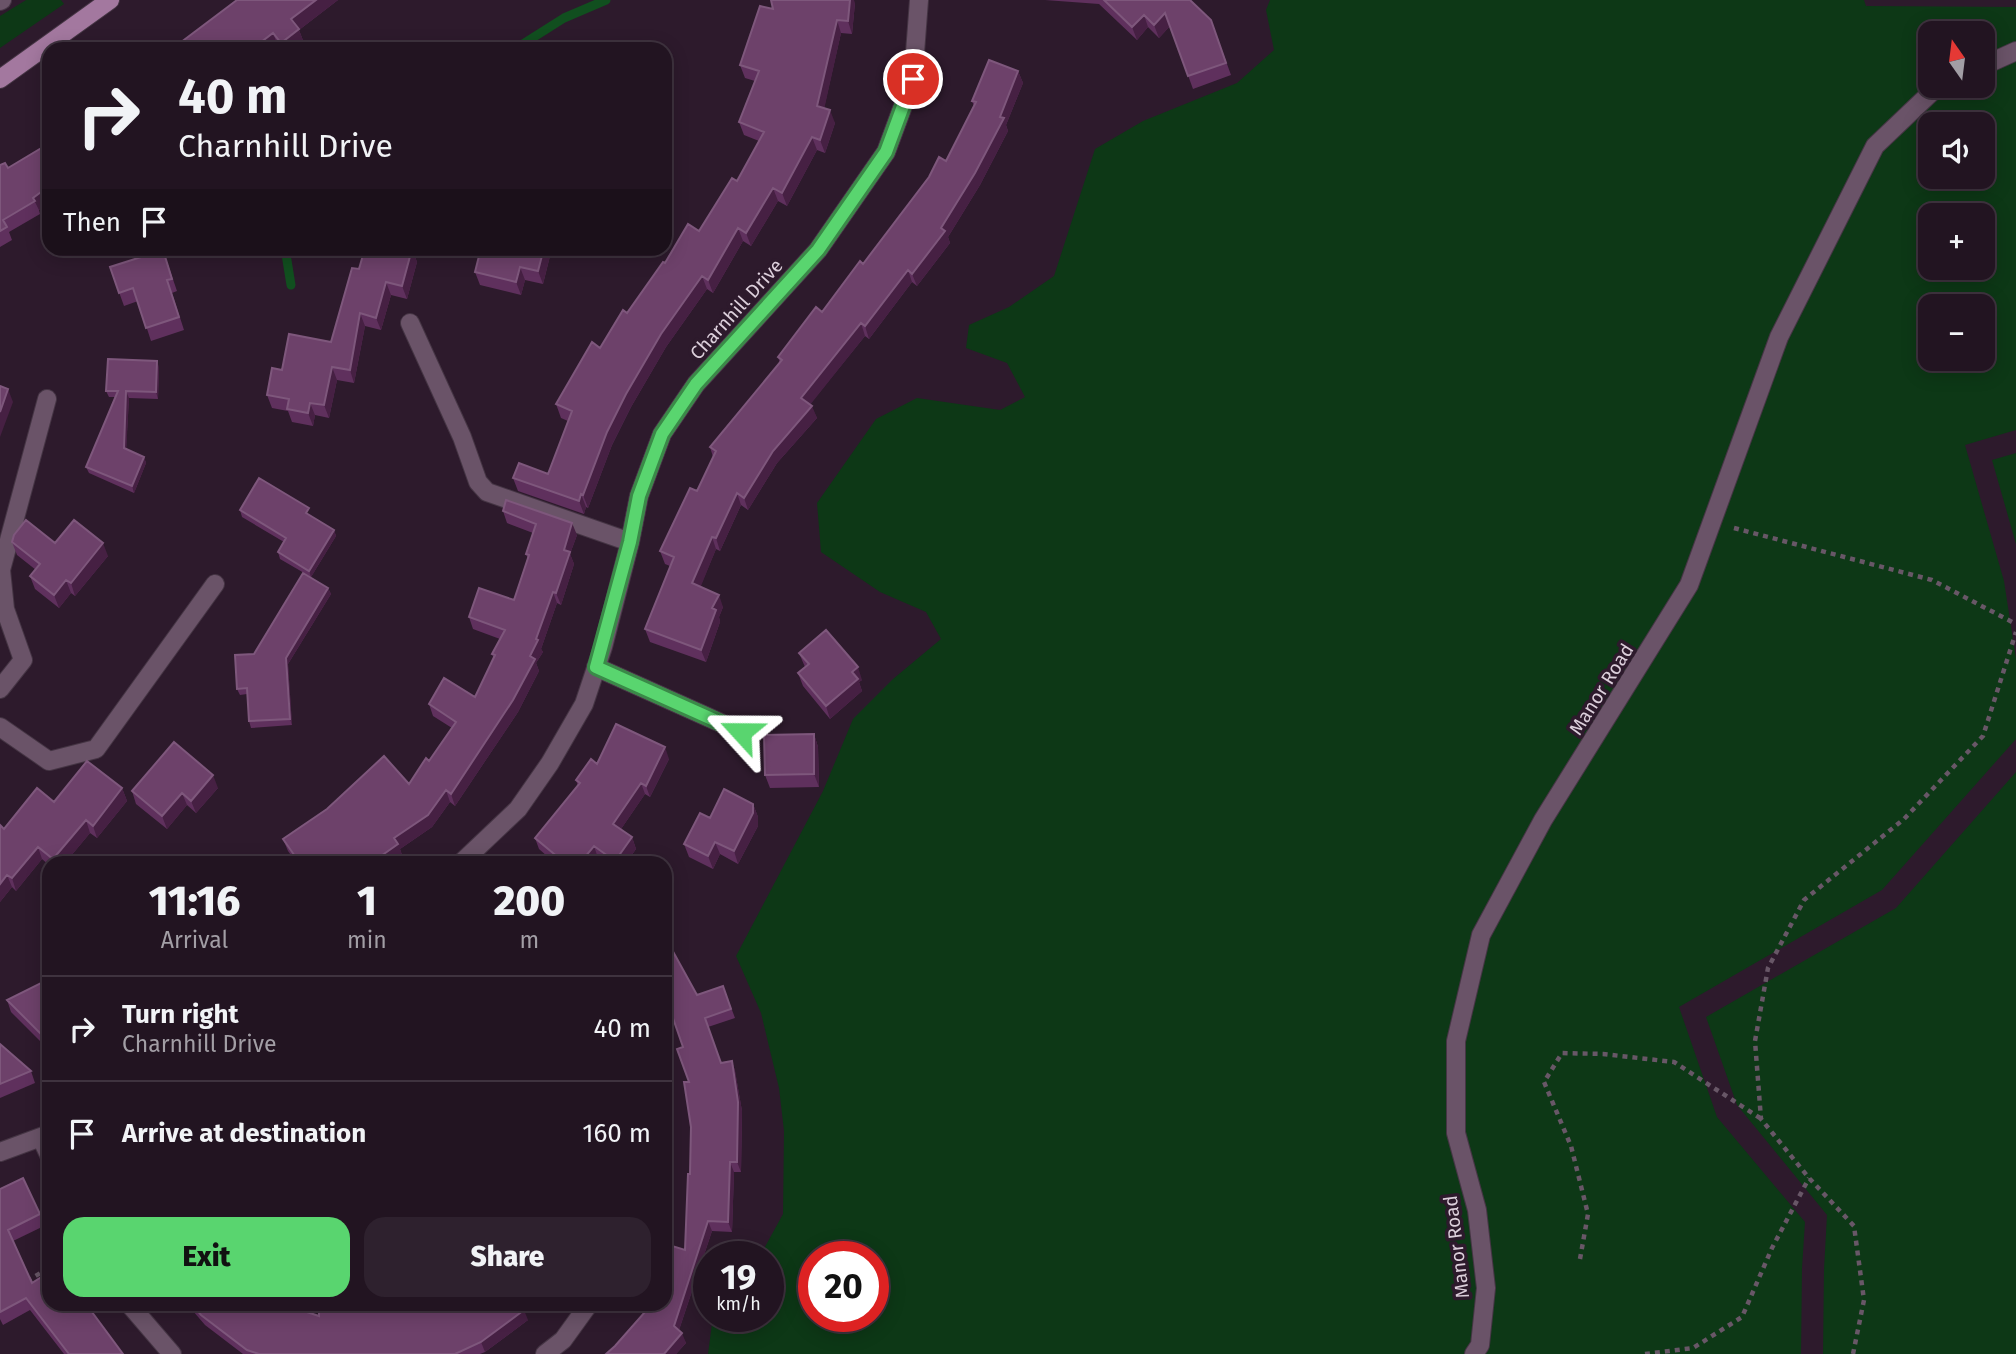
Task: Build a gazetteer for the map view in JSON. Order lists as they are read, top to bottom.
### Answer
{
  "streets": {
    "street": ["Charnhill Drive", "Manor Road"]
  },
  "north": "top",
  "page": {
    "map_buttons": ["+", "−"],
    "turn": ["40 m", "Charnhill Drive"],
    "then": "Then",
    "eta": [
      "11:16",
      "Arrival",
      "1",
      "min",
      "200",
      "m"
    ],
    "list": [
      {
        "name": "Turn right",
        "note": "Charnhill Drive",
        "value": "40 m"
      },
      {
        "name": "Arrive at destination",
        "value": "160 m"
      }
    ],
    "buttons": ["Exit", "Share"],
    "speed": "19 km/h",
    "limit": "20"
  }
}
